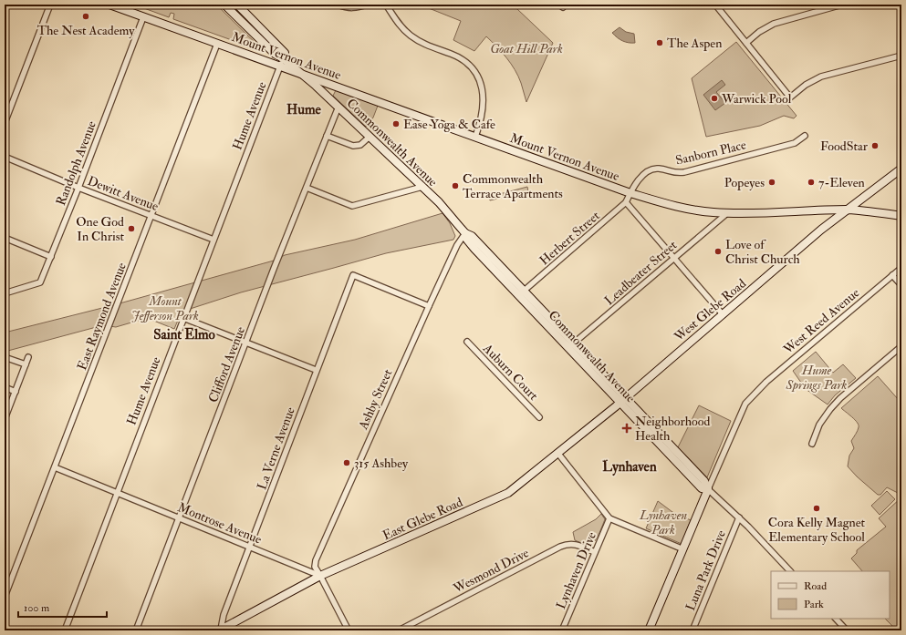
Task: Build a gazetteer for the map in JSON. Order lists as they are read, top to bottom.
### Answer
{
  "streets": {
    "main road": [
      "Mount Vernon Avenue",
      "Commonwealth Avenue",
      "West Glebe Road",
      "East Glebe Road"
    ],
    "street": [
      "Hume Avenue",
      "Sanborn Place",
      "Randolph Avenue",
      "Dewitt Avenue",
      "Herbert Street",
      "Leadbeater Street",
      "East Raymond Avenue",
      "West Reed Avenue",
      "Clifford Avenue",
      "Auburn Court",
      "Ashby Street",
      "La Verne Avenue",
      "Montrose Avenue",
      "Wesmond Drive",
      "Lynhaven Drive",
      "Luna Park Drive"
    ]
  },
  "crossings": [
    ["Mount Vernon Avenue", "Hume Avenue"],
    ["Mount Vernon Avenue", "Commonwealth Avenue"],
    ["Mount Vernon Avenue", "Sanborn Place"],
    ["Mount Vernon Avenue", "Randolph Avenue"],
    ["Mount Vernon Avenue", "Herbert Street"],
    ["Mount Vernon Avenue", "Leadbeater Street"],
    ["Mount Vernon Avenue", "West Glebe Road"],
    ["Mount Vernon Avenue", "East Raymond Avenue"],
    ["Hume Avenue", "Commonwealth Avenue"],
    ["Hume Avenue", "Dewitt Avenue"],
    ["Hume Avenue", "Montrose Avenue"],
    ["Commonwealth Avenue", "Herbert Street"],
    ["Commonwealth Avenue", "Leadbeater Street"],
    ["Commonwealth Avenue", "West Glebe Road"],
    ["Commonwealth Avenue", "West Reed Avenue"],
    ["Commonwealth Avenue", "Clifford Avenue"],
    ["Commonwealth Avenue", "Ashby Street"],
    ["Commonwealth Avenue", "East Glebe Road"],
    ["Commonwealth Avenue", "Luna Park Drive"],
    ["Sanborn Place", "Herbert Street"],
    ["Randolph Avenue", "Dewitt Avenue"],
    ["Dewitt Avenue", "East Raymond Avenue"],
    ["West Glebe Road", "East Glebe Road"],
    ["East Raymond Avenue", "Montrose Avenue"],
    ["Clifford Avenue", "Montrose Avenue"],
    ["Ashby Street", "La Verne Avenue"],
    ["Ashby Street", "East Glebe Road"],
    ["Ashby Street", "Montrose Avenue"],
    ["La Verne Avenue", "East Glebe Road"],
    ["La Verne Avenue", "Montrose Avenue"],
    ["East Glebe Road", "Montrose Avenue"],
    ["Wesmond Drive", "Lynhaven Drive"]
  ],
  "districts": ["Hume", "Saint Elmo", "Lynhaven"],
  "parks": [
    "Goat Hill Park",
    "Mount Jefferson Park",
    "Hume Springs Park",
    "Lynhaven Park"
  ],
  "places": {
    "other": [
      "The Nest Academy",
      "The Aspen",
      "Warwick Pool",
      "Ease Yoga & Cafe",
      "FoodStar",
      "Popeyes",
      "7-Eleven",
      "Commonwealth Terrace Apartments",
      "One God In Christ",
      "Love of Christ Church",
      "315 Ashbey",
      "Cora Kelly Magnet Elementary School"
    ],
    "health": ["Neighborhood Health"]
  },
  "legend": ["Road", "Park"],
  "scale_bar": "100 m"
}
